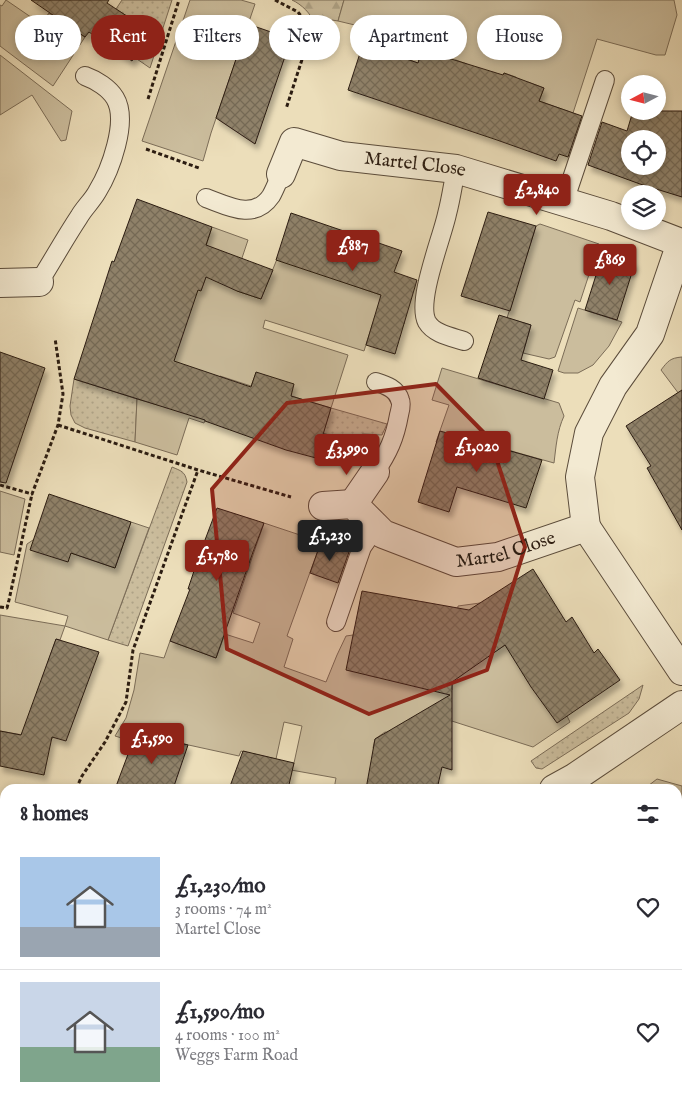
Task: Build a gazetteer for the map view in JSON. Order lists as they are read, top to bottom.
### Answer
{
  "streets": {
    "street": ["Martel Close"]
  },
  "north": "left",
  "page": {
    "chip": [
      "Buy",
      "Rent",
      "Filters",
      "New",
      "Apartment",
      "House"
    ],
    "price": [
      "£2,840",
      "£887",
      "£869",
      "£1,020",
      "£3,990",
      "£1,230",
      "£1,780",
      "£1,590"
    ],
    "heading": "8 homes",
    "list": [
      {
        "name": "£1,230/mo",
        "note": "3 rooms · 74 m² · Martel Close"
      },
      {
        "name": "£1,590/mo",
        "note": "4 rooms · 100 m² · Weggs Farm Road"
      }
    ]
  }
}
